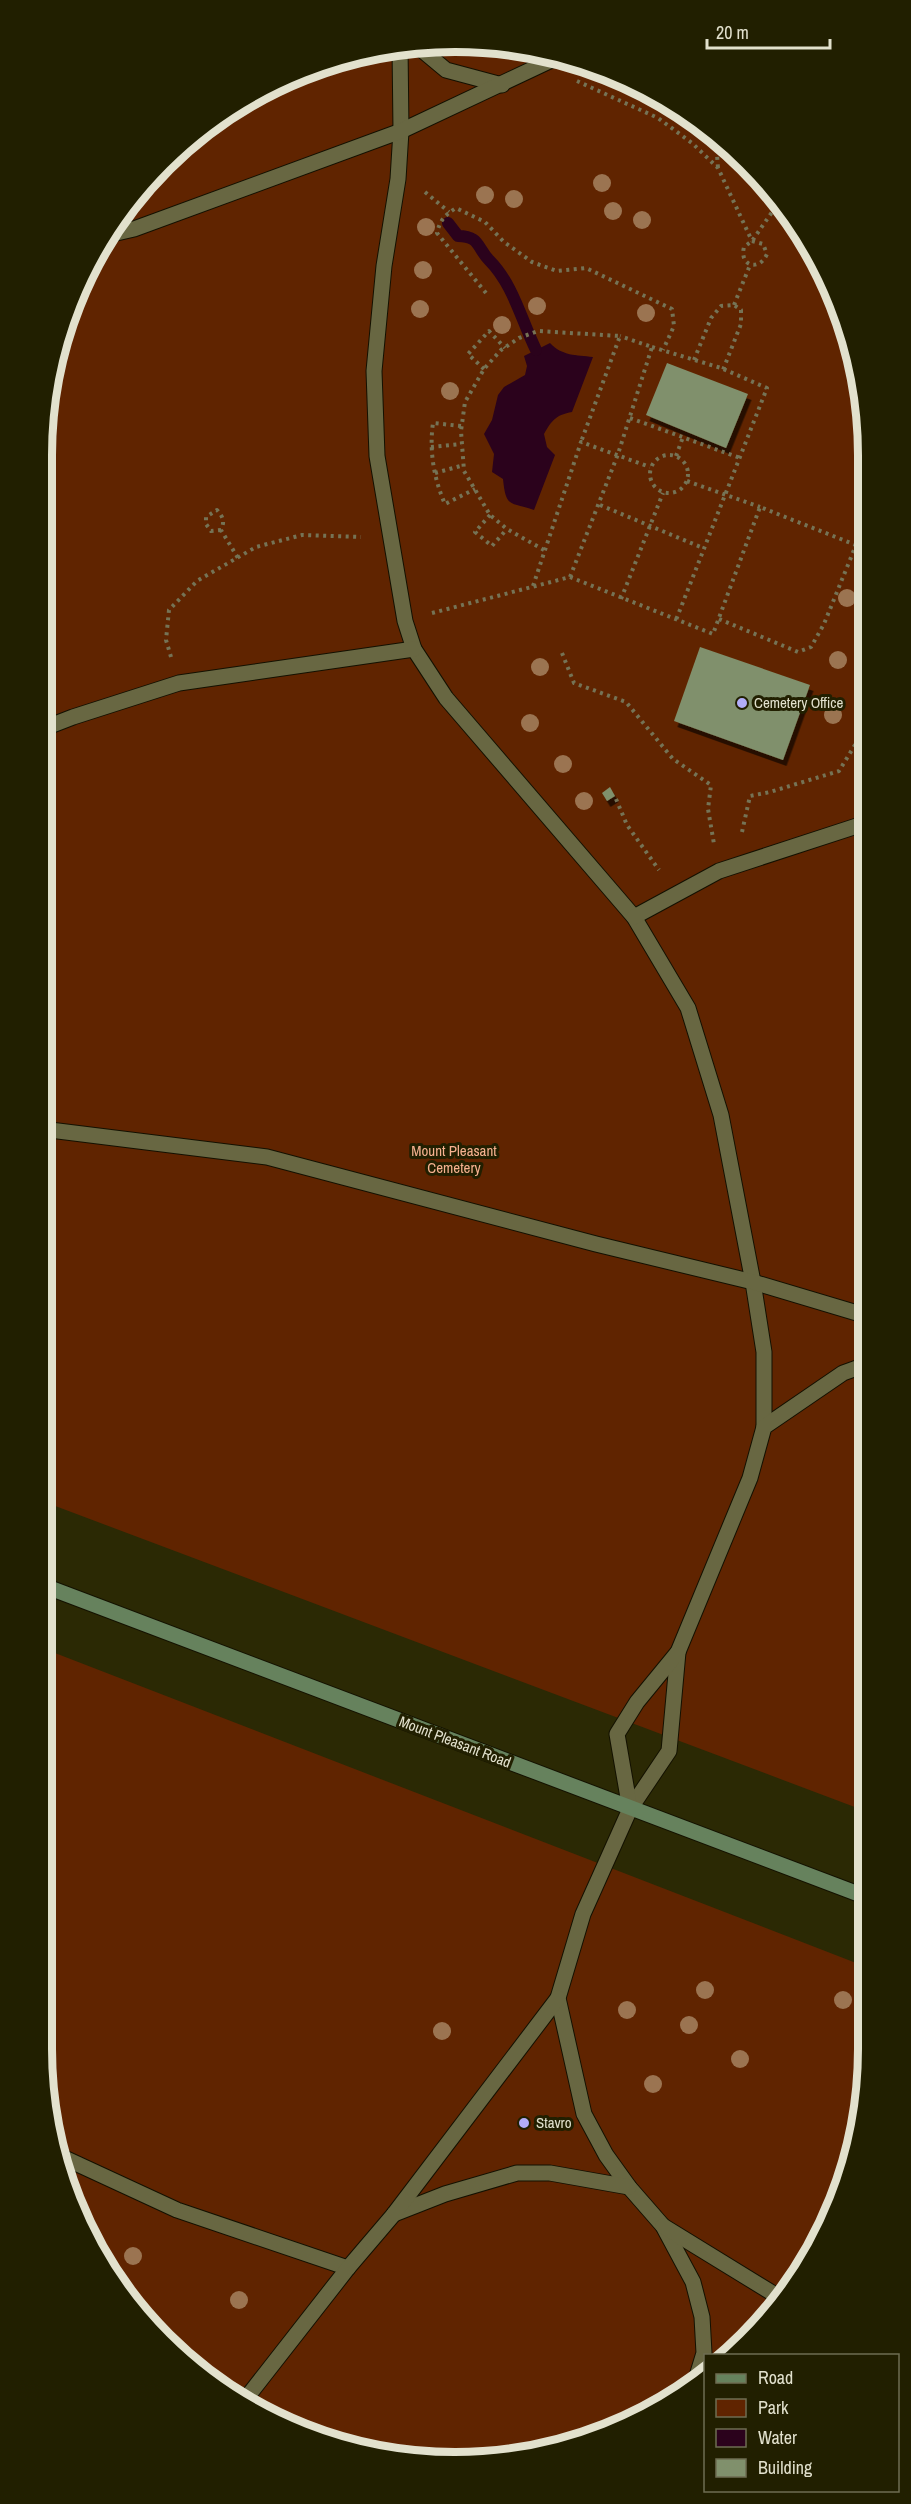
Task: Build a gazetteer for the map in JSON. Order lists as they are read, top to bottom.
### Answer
{
  "streets": {
    "main road": ["Mount Pleasant Road"]
  },
  "parks": ["Mount Pleasant Cemetery"],
  "places": ["Cemetery Office", "Stavro"],
  "legend": [
    "Road",
    "Park",
    "Water",
    "Building"
  ],
  "scale_bar": "20 m"
}
